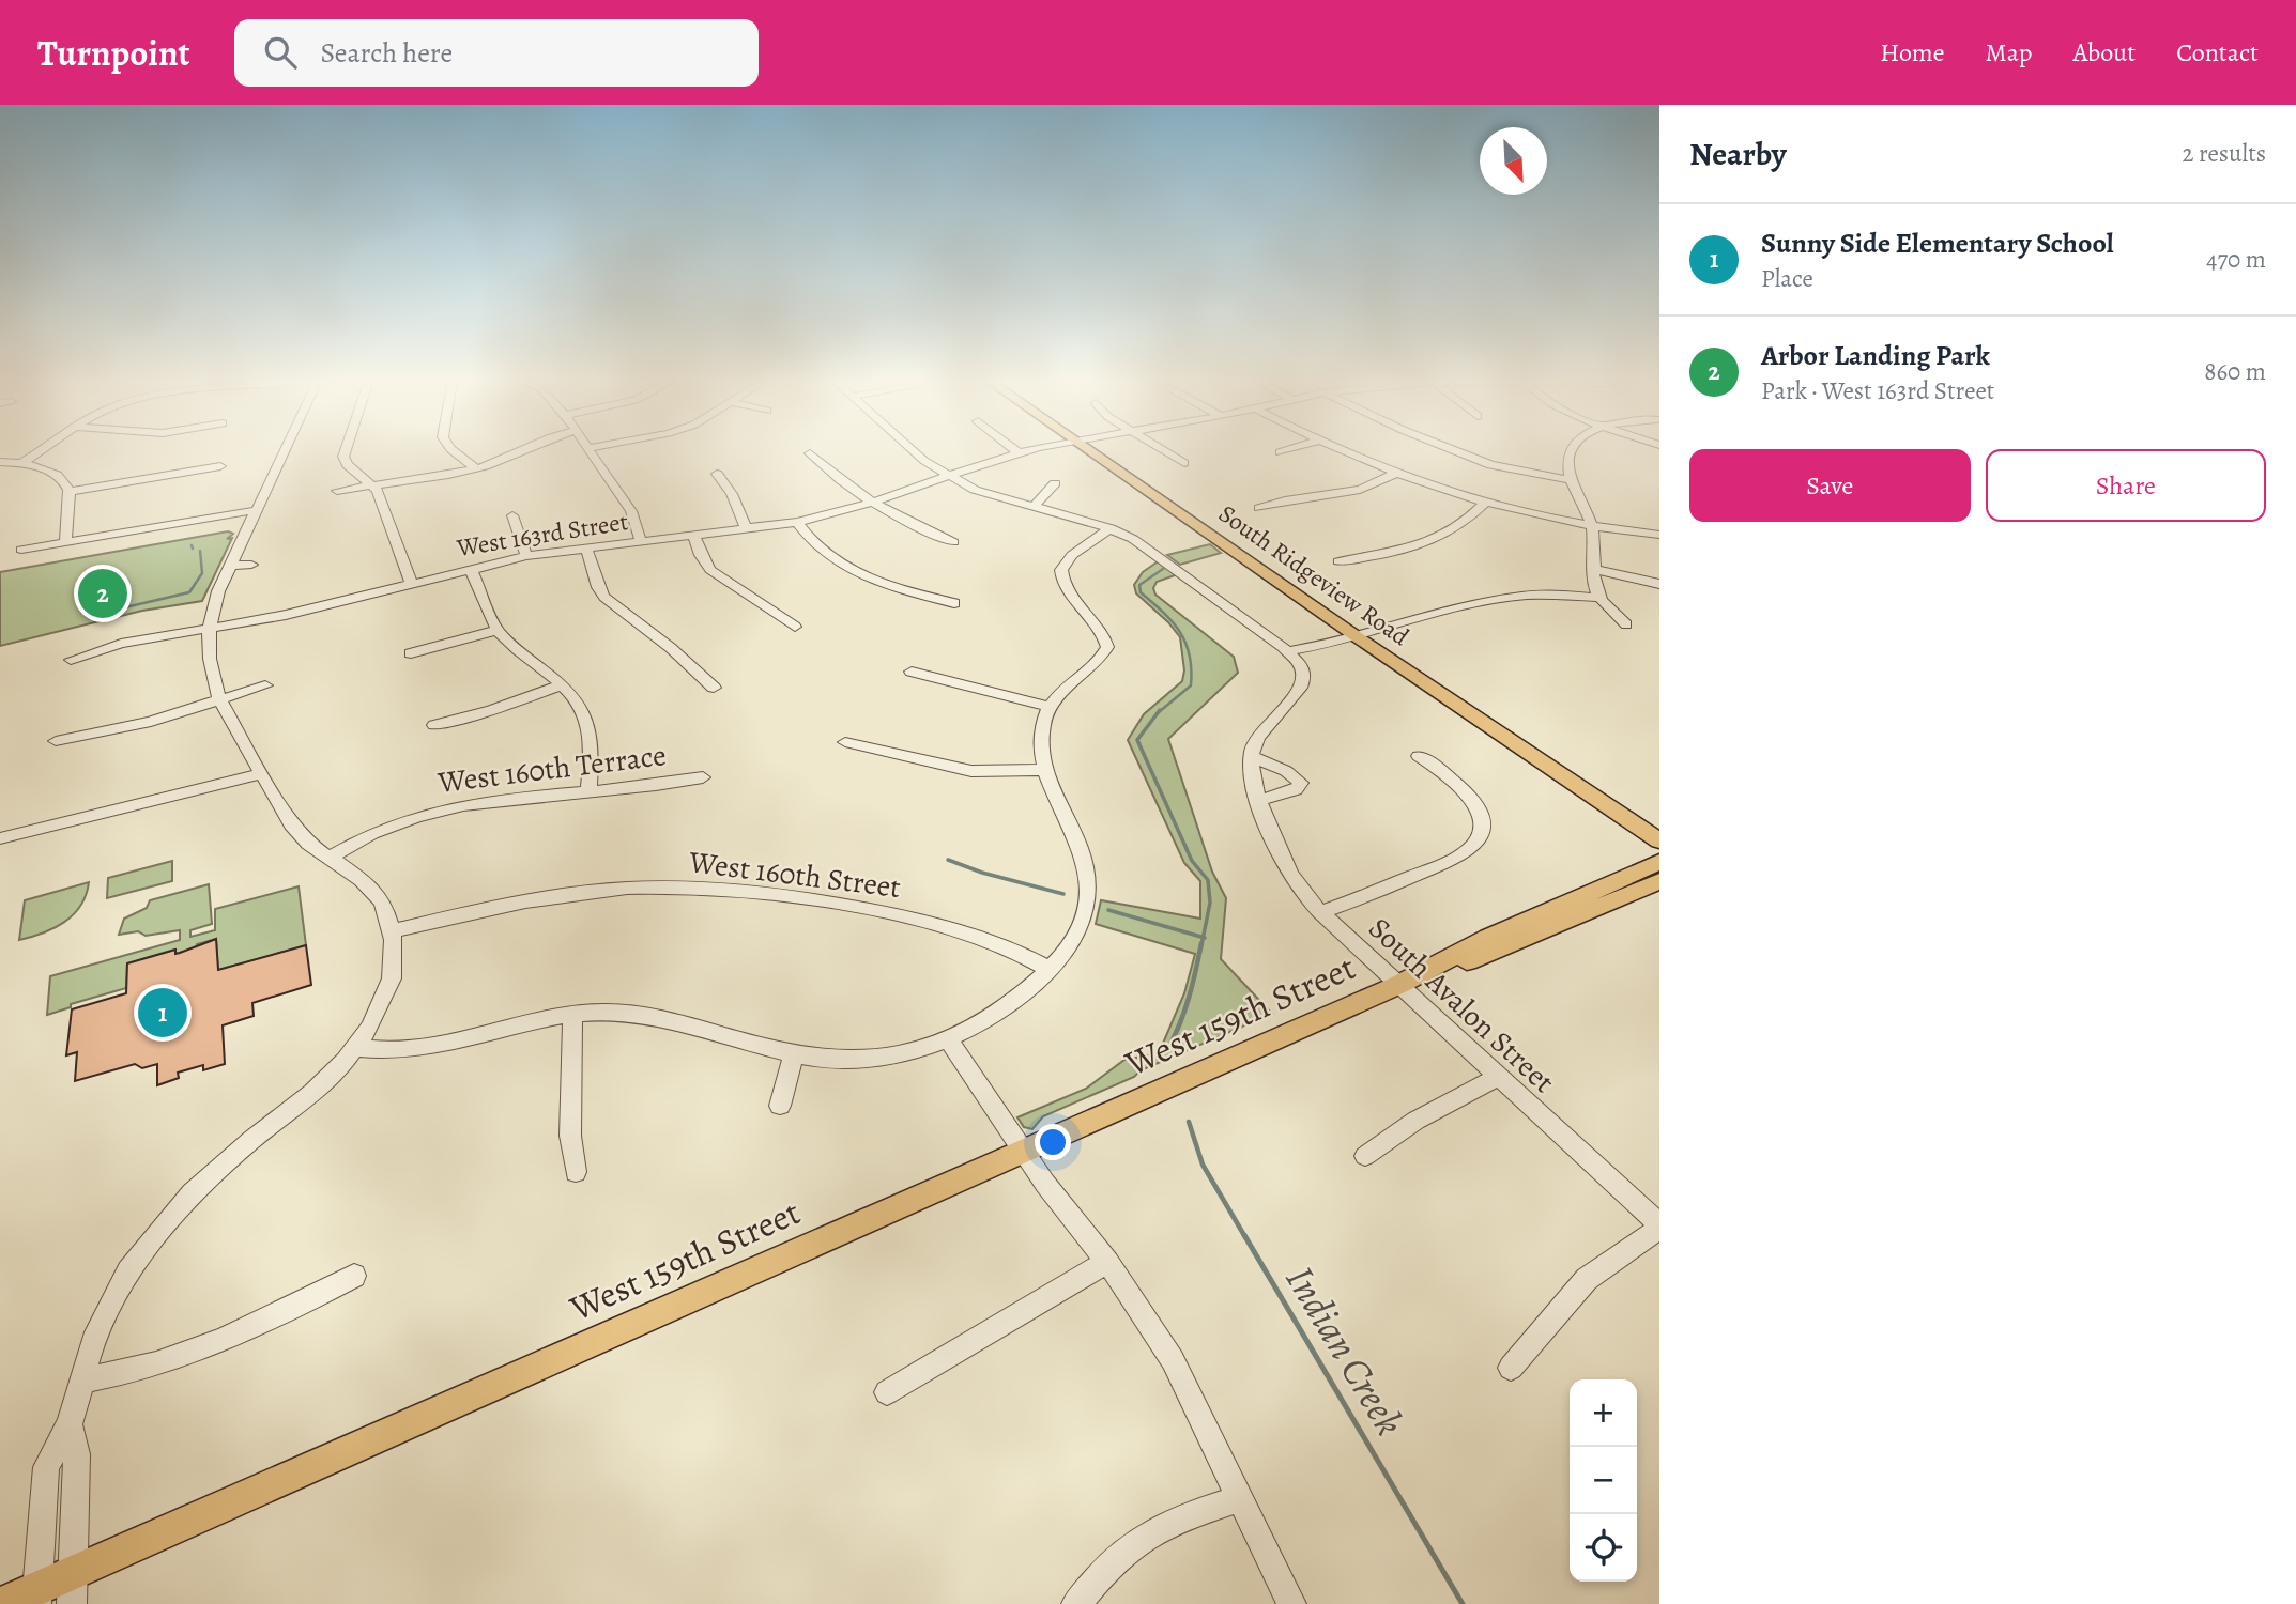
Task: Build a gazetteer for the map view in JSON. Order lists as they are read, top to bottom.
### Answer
{
  "streets": {
    "main road": ["South Ridgeview Road", "West 159th Street"],
    "street": [
      "West 163rd Street",
      "West 160th Terrace",
      "West 160th Street",
      "South Avalon Street"
    ]
  },
  "crossings": [
    ["South Avalon Street", "West 159th Street"]
  ],
  "water": ["Indian Creek"],
  "north": "bottom right",
  "page": {
    "header": "Turnpoint",
    "search": "Search here",
    "nav": [
      "Home",
      "Map",
      "About",
      "Contact"
    ],
    "heading": ["Nearby", "2 results"],
    "list": [
      {
        "mark": "1",
        "name": "Sunny Side Elementary School",
        "note": "Place",
        "value": "470 m"
      },
      {
        "mark": "2",
        "name": "Arbor Landing Park",
        "note": "Park · West 163rd Street",
        "value": "860 m"
      }
    ],
    "buttons": ["Save", "Share"],
    "pins": ["2", "1"],
    "map_buttons": ["+", "−"]
  }
}
